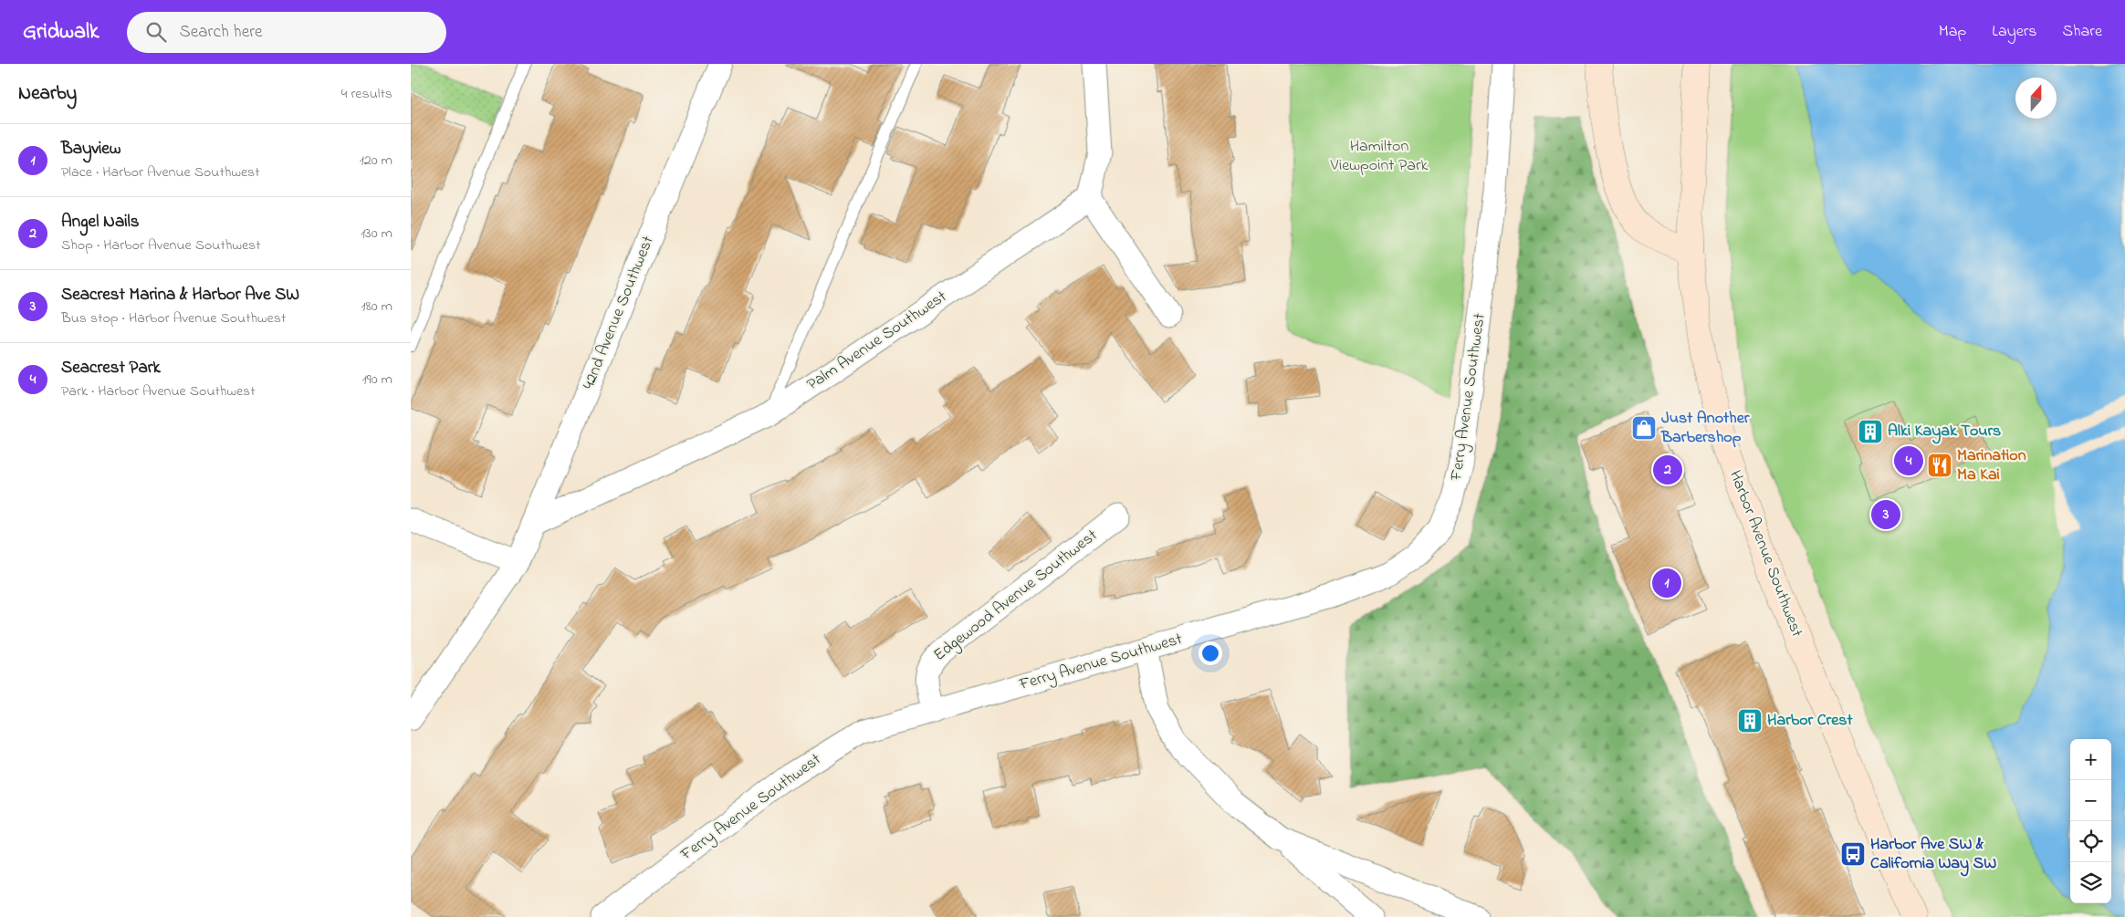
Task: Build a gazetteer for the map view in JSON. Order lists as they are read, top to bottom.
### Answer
{
  "streets": {
    "main road": ["Harbor Avenue Southwest"],
    "street": [
      "42nd Avenue Southwest",
      "Palm Avenue Southwest",
      "Ferry Avenue Southwest",
      "Edgewood Avenue Southwest"
    ]
  },
  "crossings": [
    ["42nd Avenue Southwest", "Palm Avenue Southwest"],
    ["Ferry Avenue Southwest", "Edgewood Avenue Southwest"]
  ],
  "parks": ["Hamilton Viewpoint Park"],
  "places": {
    "shop": ["Just Another Barbershop"],
    "building": ["Alki Kayak Tours", "Harbor Crest"],
    "restaurant": ["Marination Ma Kai"],
    "bus stop": ["Harbor Ave SW & California Way SW"]
  },
  "north": "top",
  "page": {
    "header": "Gridwalk",
    "search": "Search here",
    "nav": ["Map", "Layers", "Share"],
    "heading": ["Nearby", "4 results"],
    "list": [
      {
        "mark": "1",
        "name": "Bayview",
        "note": "Place · Harbor Avenue Southwest",
        "value": "120 m"
      },
      {
        "mark": "2",
        "name": "Angel Nails",
        "note": "Shop · Harbor Avenue Southwest",
        "value": "130 m"
      },
      {
        "mark": "3",
        "name": "Seacrest Marina & Harbor Ave SW",
        "note": "Bus stop · Harbor Avenue Southwest",
        "value": "180 m"
      },
      {
        "mark": "4",
        "name": "Seacrest Park",
        "note": "Park · Harbor Avenue Southwest",
        "value": "190 m"
      }
    ],
    "pins": [
      "4",
      "2",
      "3",
      "1"
    ],
    "map_buttons": ["+", "−"]
  }
}
